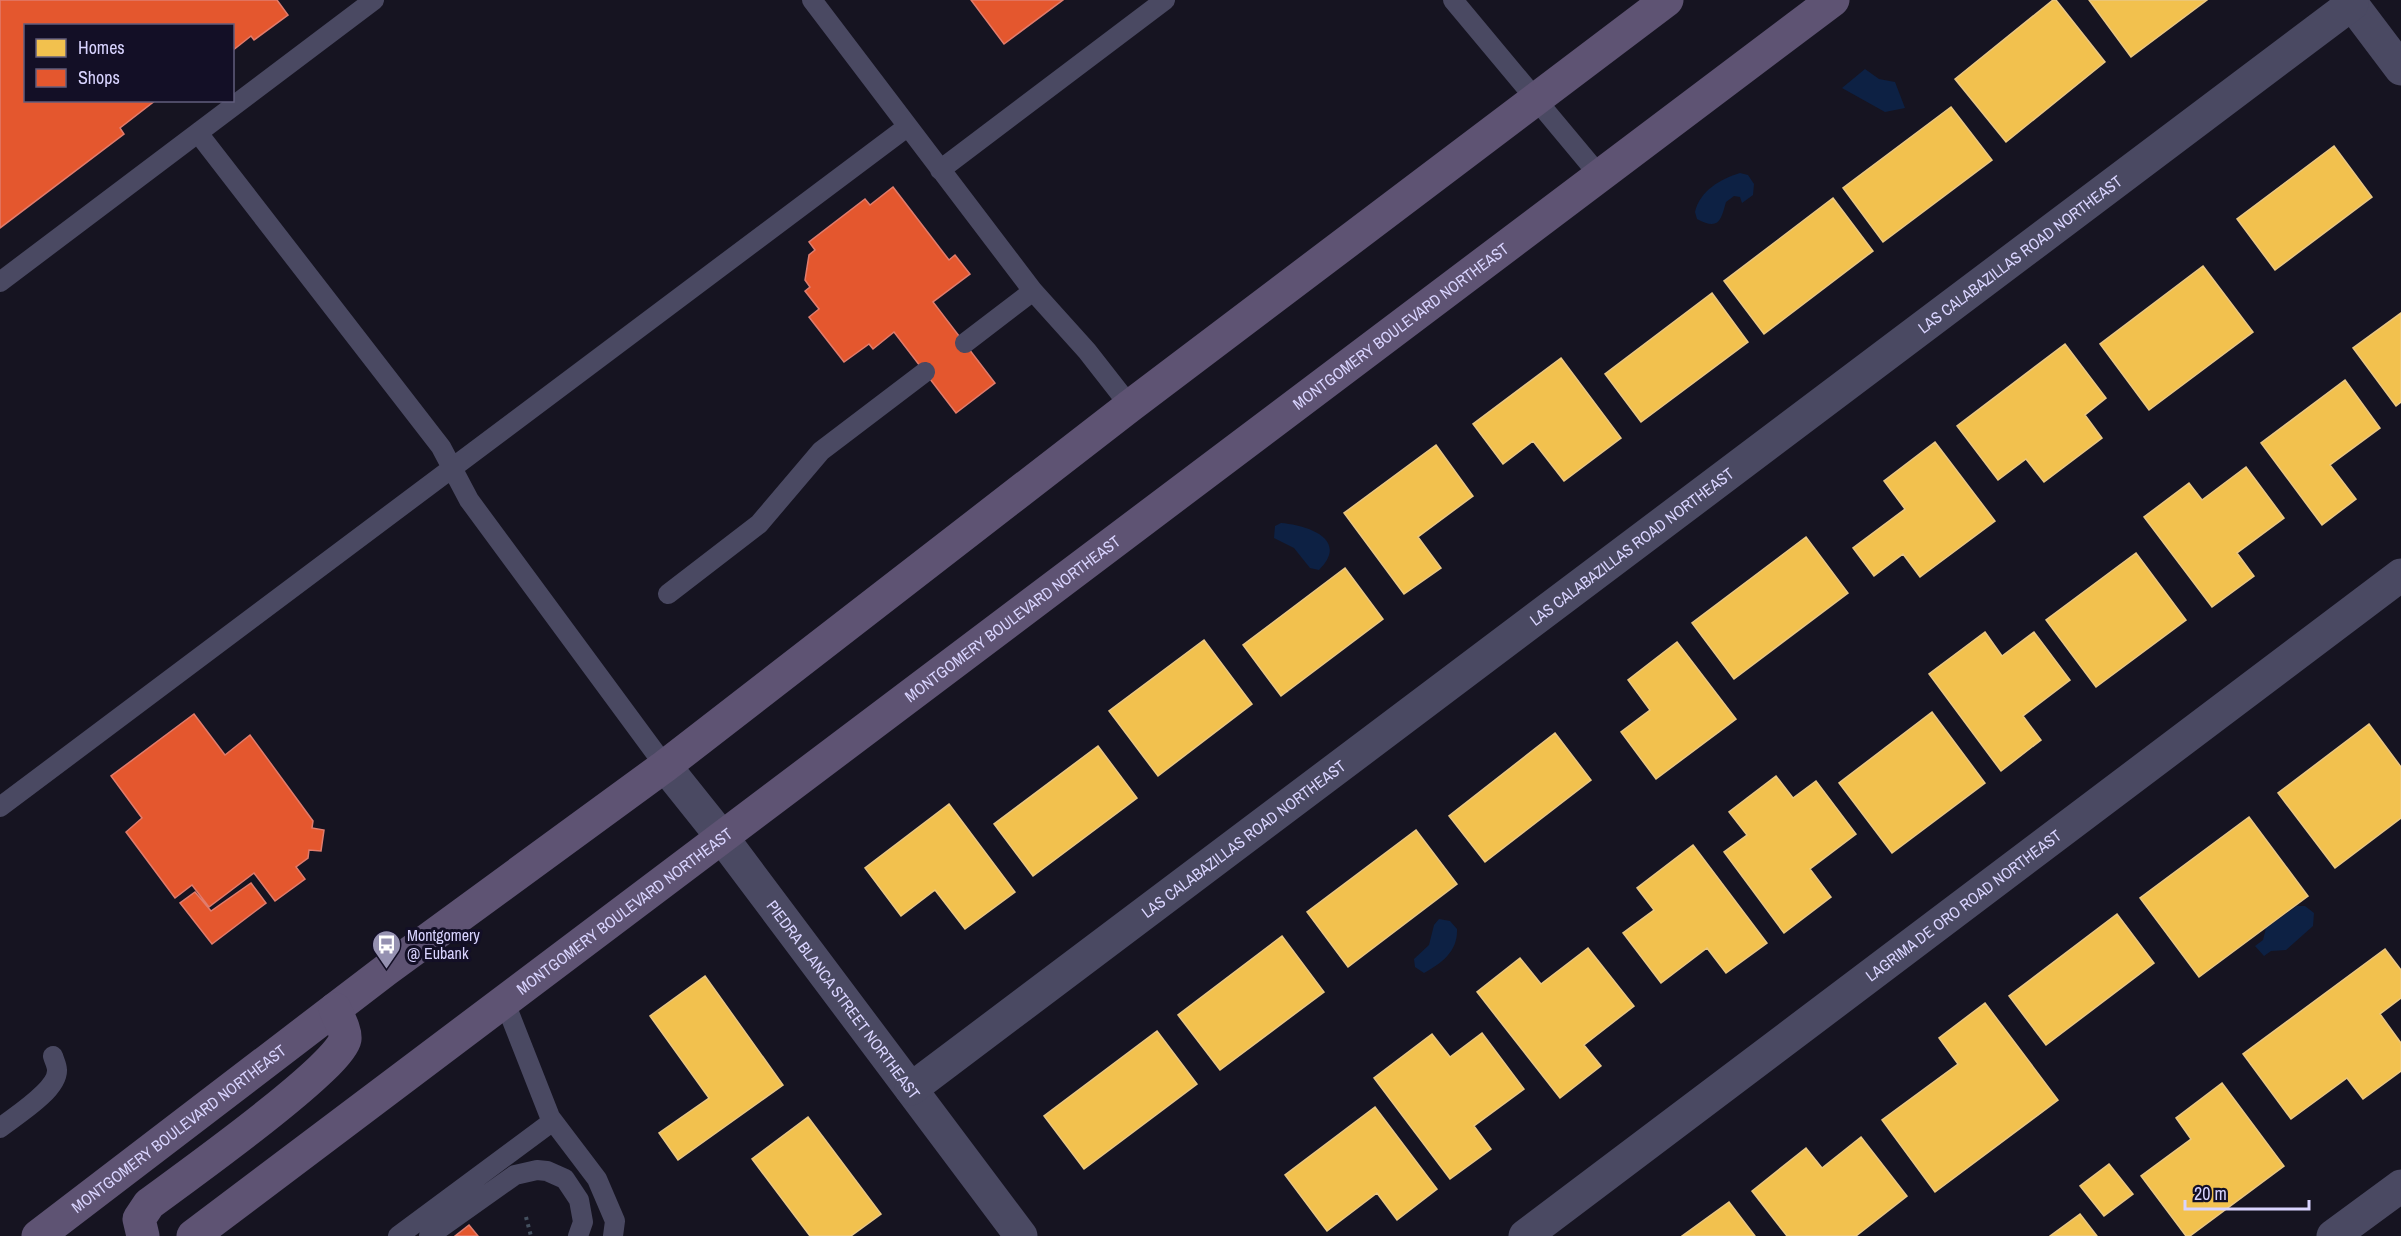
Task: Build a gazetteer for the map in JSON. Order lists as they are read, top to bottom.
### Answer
{
  "streets": {
    "main road": ["MONTGOMERY BOULEVARD NORTHEAST"],
    "street": ["LAS CALABAZILLAS ROAD NORTHEAST", "LAGRIMA DE ORO ROAD NORTHEAST", "PIEDRA BLANCA STREET NORTHEAST"]
  },
  "crossings": [
    ["LAS CALABAZILLAS ROAD NORTHEAST", "PIEDRA BLANCA STREET NORTHEAST"],
    ["MONTGOMERY BOULEVARD NORTHEAST", "PIEDRA BLANCA STREET NORTHEAST"]
  ],
  "places": {
    "bus stop": ["Montgomery @ Eubank"]
  },
  "legend": ["Homes", "Shops"],
  "scale_bar": "20 m"
}
